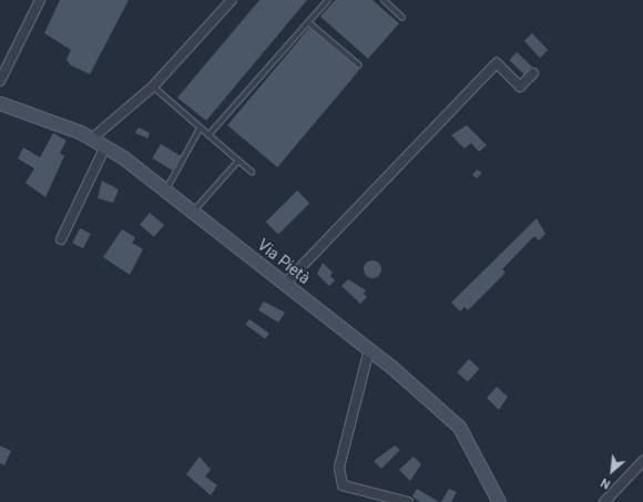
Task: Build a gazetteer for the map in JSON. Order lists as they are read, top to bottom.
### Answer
{
  "streets": {
    "street": ["Via Pietà"]
  },
  "north": "bottom left"
}
